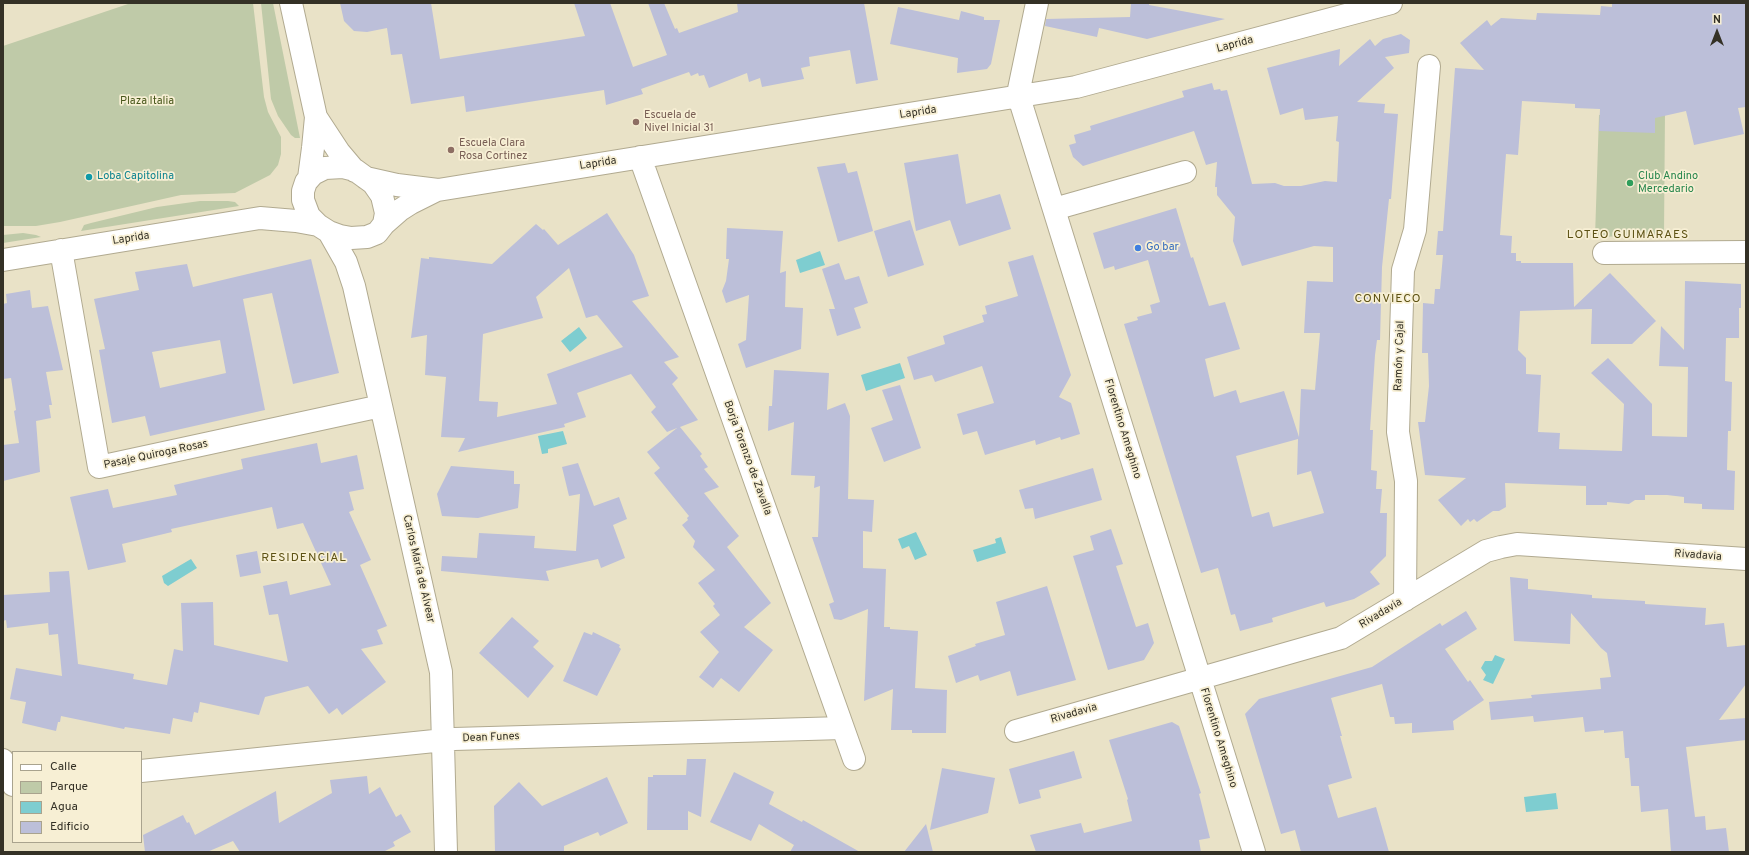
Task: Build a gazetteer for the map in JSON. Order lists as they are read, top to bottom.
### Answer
{
  "streets": {
    "street": [
      "Laprida",
      "Ramón y Cajal",
      "Florentino Ameghino",
      "Pasaje Quiroga Rosas",
      "Borja Toranzo de Zavalla",
      "Rivadavia",
      "Carlos María de Alvear",
      "Dean Funes"
    ]
  },
  "crossings": [
    ["Laprida", "Florentino Ameghino"],
    ["Laprida", "Pasaje Quiroga Rosas"],
    ["Laprida", "Borja Toranzo de Zavalla"],
    ["Laprida", "Carlos María de Alvear"],
    ["Ramón y Cajal", "Rivadavia"],
    ["Florentino Ameghino", "Rivadavia"],
    ["Pasaje Quiroga Rosas", "Carlos María de Alvear"],
    ["Borja Toranzo de Zavalla", "Dean Funes"],
    ["Carlos María de Alvear", "Dean Funes"]
  ],
  "districts": ["LOTEO GUIMARAES", "CONVIECO", "RESIDENCIAL"],
  "parks": ["Plaza Italia"],
  "places": [
    "Escuela de Nivel Inicial 31",
    "Escuela Clara Rosa Cortinez",
    "Loba Capitolina",
    "Club Andino Mercedario",
    "Go bar"
  ],
  "legend": [
    "Calle",
    "Parque",
    "Agua",
    "Edificio"
  ],
  "north": "top"
}
